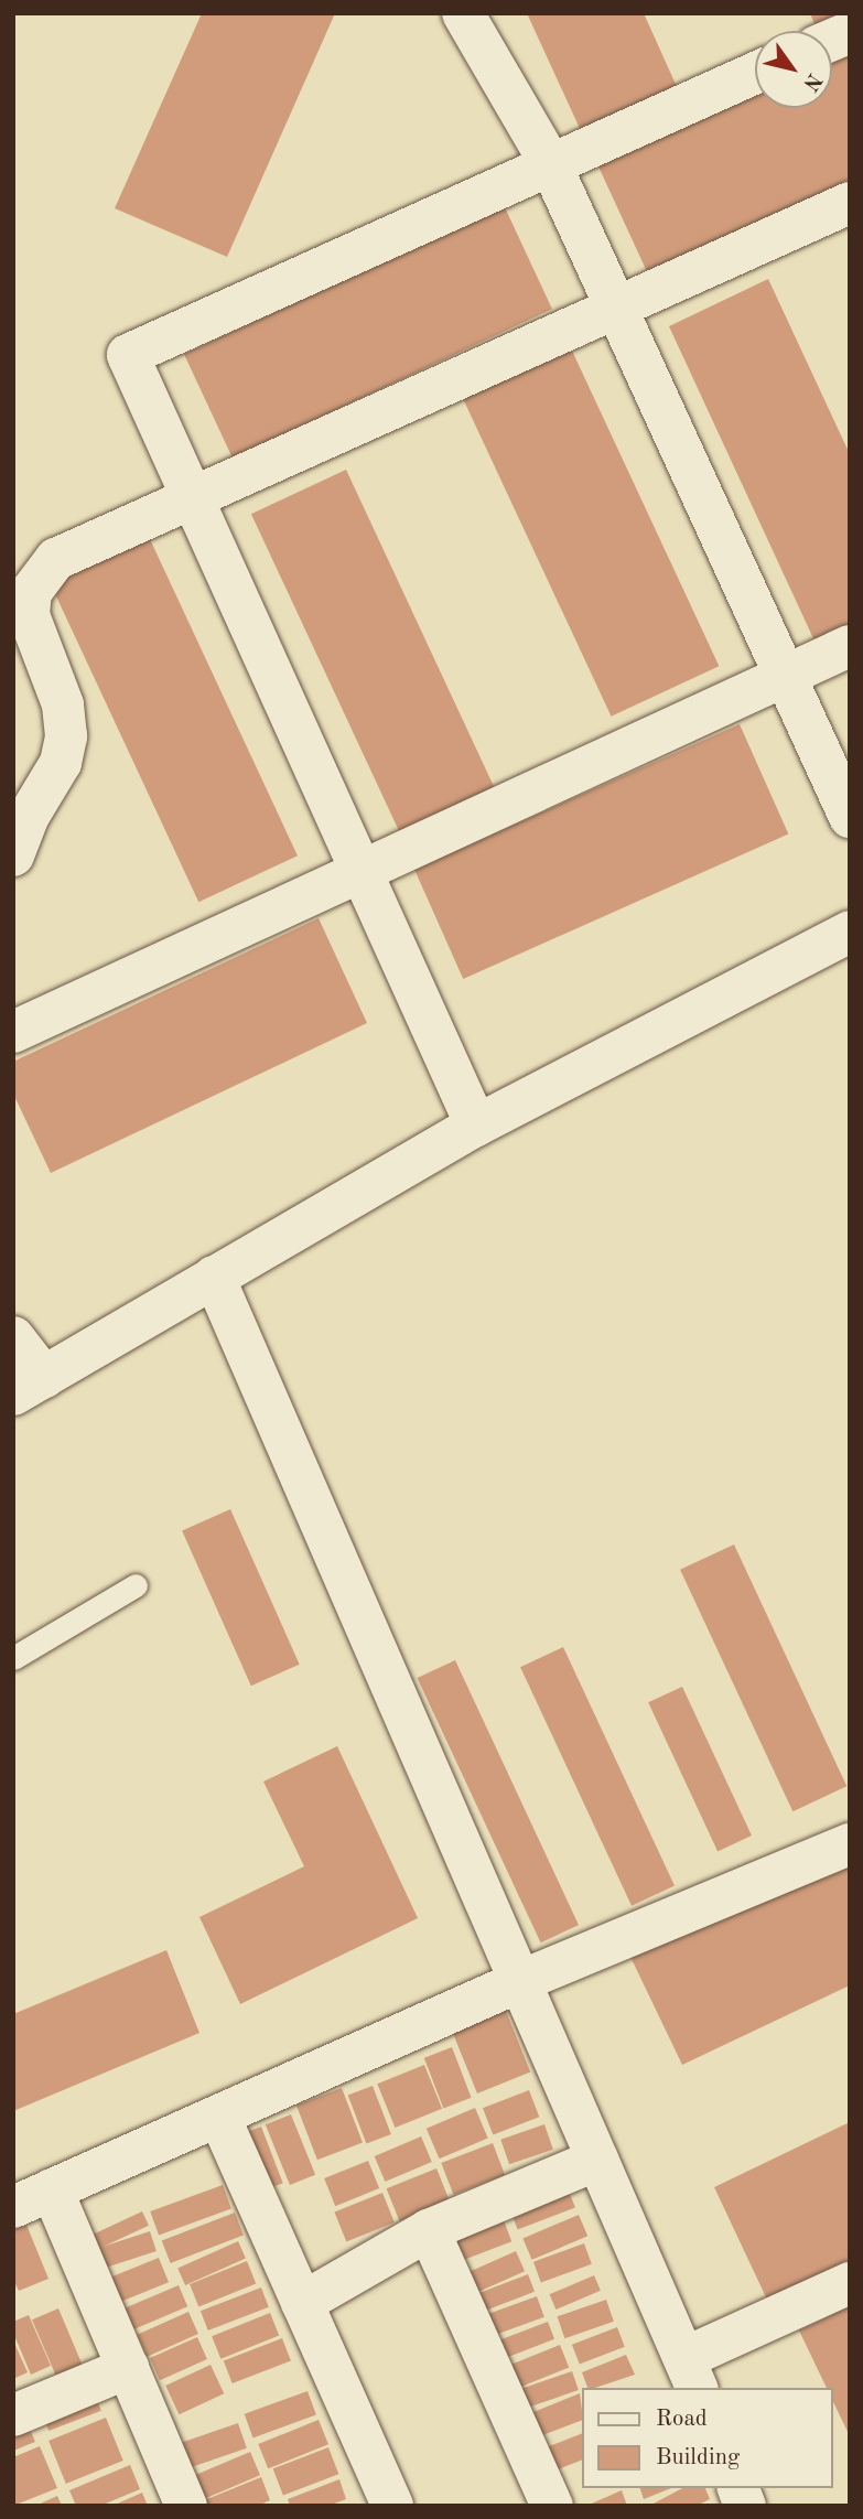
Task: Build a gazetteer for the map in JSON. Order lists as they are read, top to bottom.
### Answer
{
  "legend": ["Road", "Building"],
  "north": "bottom right"
}
